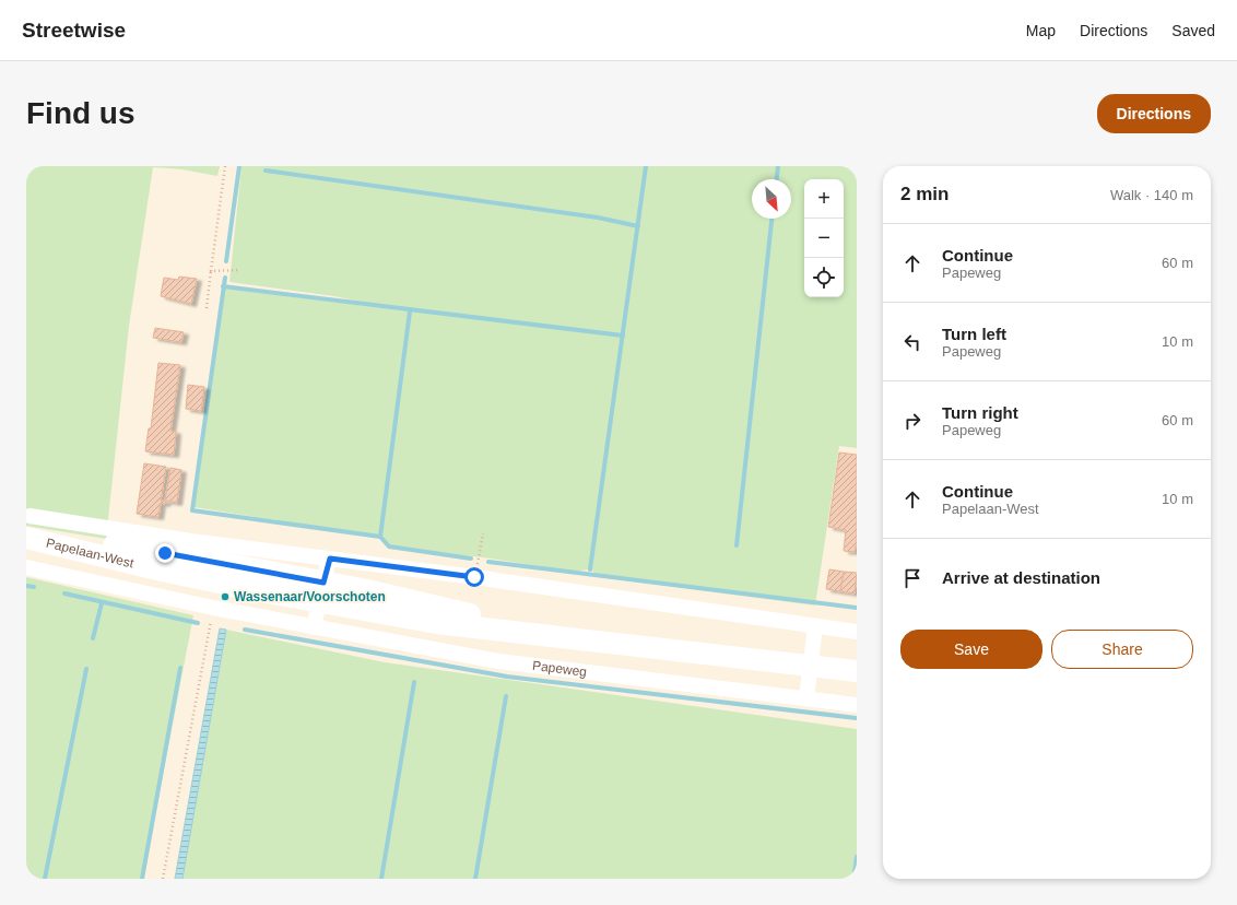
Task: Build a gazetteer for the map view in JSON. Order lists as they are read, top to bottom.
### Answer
{
  "streets": {
    "main road": ["Papelaan-West"],
    "street": ["Papeweg"]
  },
  "crossings": [
    ["Papelaan-West", "Papeweg"]
  ],
  "places": ["Wassenaar/Voorschoten"],
  "north": "bottom right",
  "page": {
    "header": "Streetwise",
    "nav": ["Map", "Directions", "Saved"],
    "buttons": [
      "Directions",
      ["Save", "Share"]
    ],
    "title": "Find us",
    "heading": ["2 min", "Walk · 140 m"],
    "map_buttons": ["+", "−"],
    "list": [
      ["Continue", "Papeweg", "60 m"],
      ["Turn left", "Papeweg", "10 m"],
      ["Turn right", "Papeweg", "60 m"],
      ["Continue", "Papelaan-West", "10 m"],
      "Arrive at destination"
    ]
  }
}
